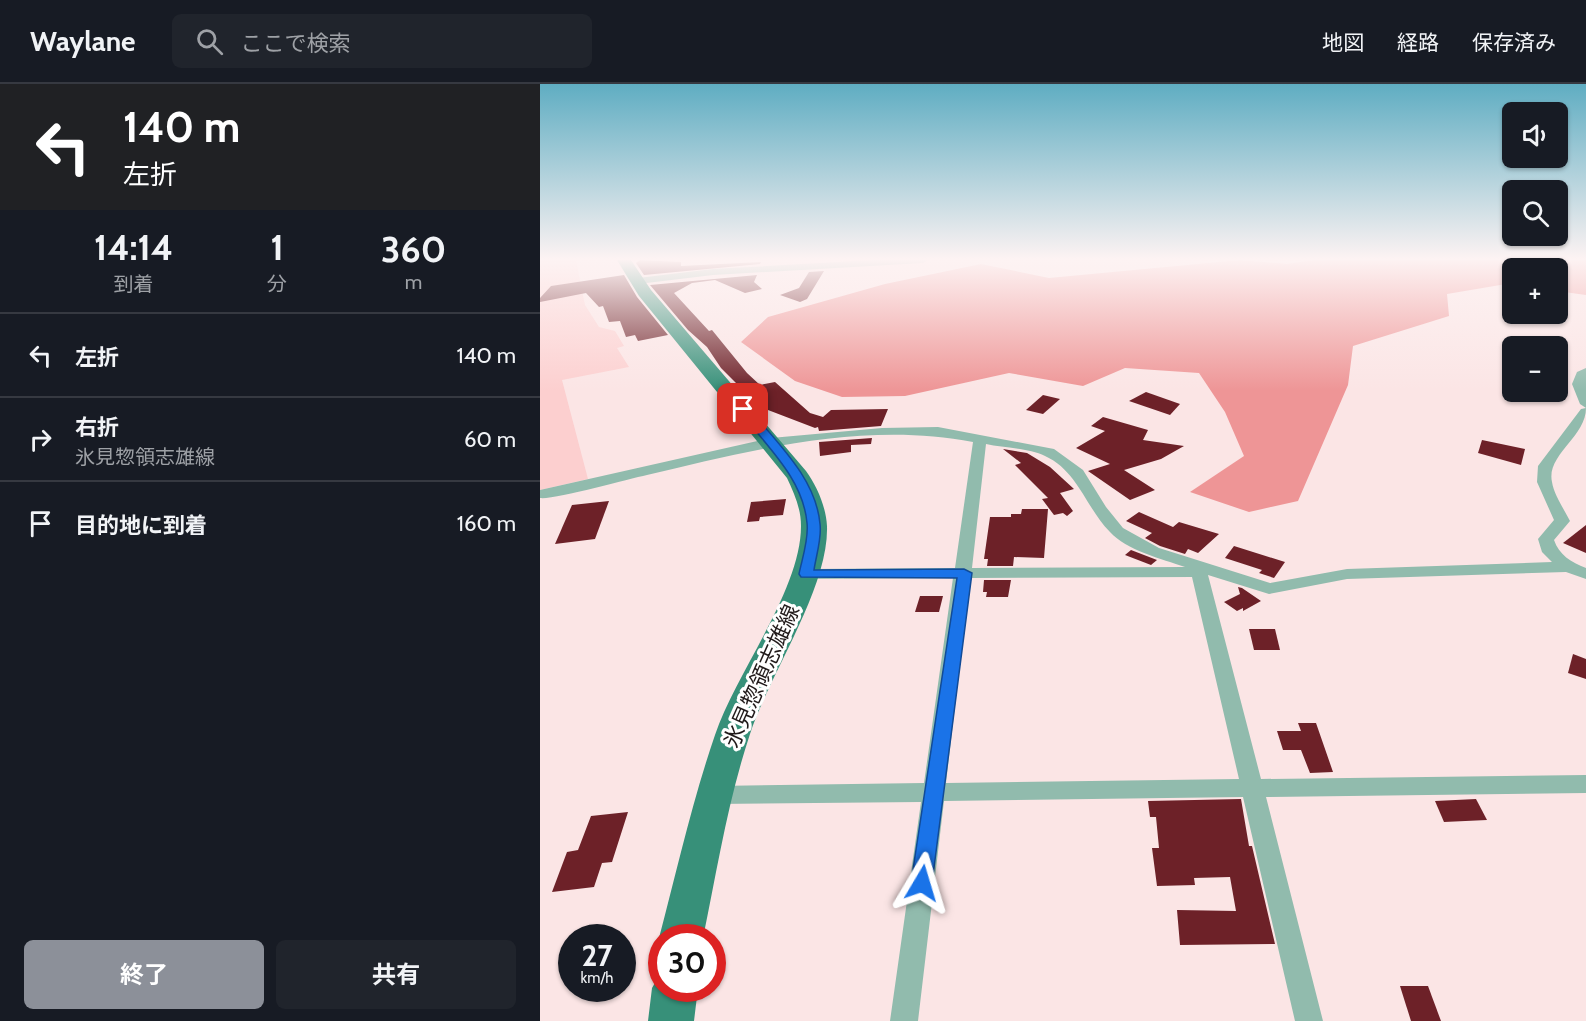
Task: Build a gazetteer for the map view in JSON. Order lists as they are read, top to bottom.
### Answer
{
  "streets": {
    "main road": ["氷見惣領志雄線"]
  },
  "page": {
    "header": "Waylane",
    "search": "ここで検索",
    "nav": ["地図", "経路", "保存済み"],
    "turn": ["140 m", "左折"],
    "map_buttons": ["+", "−"],
    "eta": [
      "14:14",
      "到着",
      "1",
      "分",
      "360",
      "m"
    ],
    "list": [
      {
        "name": "左折",
        "value": "140 m"
      },
      {
        "name": "右折",
        "note": "氷見惣領志雄線",
        "value": "60 m"
      },
      {
        "name": "目的地に到着",
        "value": "160 m"
      }
    ],
    "speed": "27 km/h",
    "limit": "30",
    "buttons": ["終了", "共有"]
  }
}
